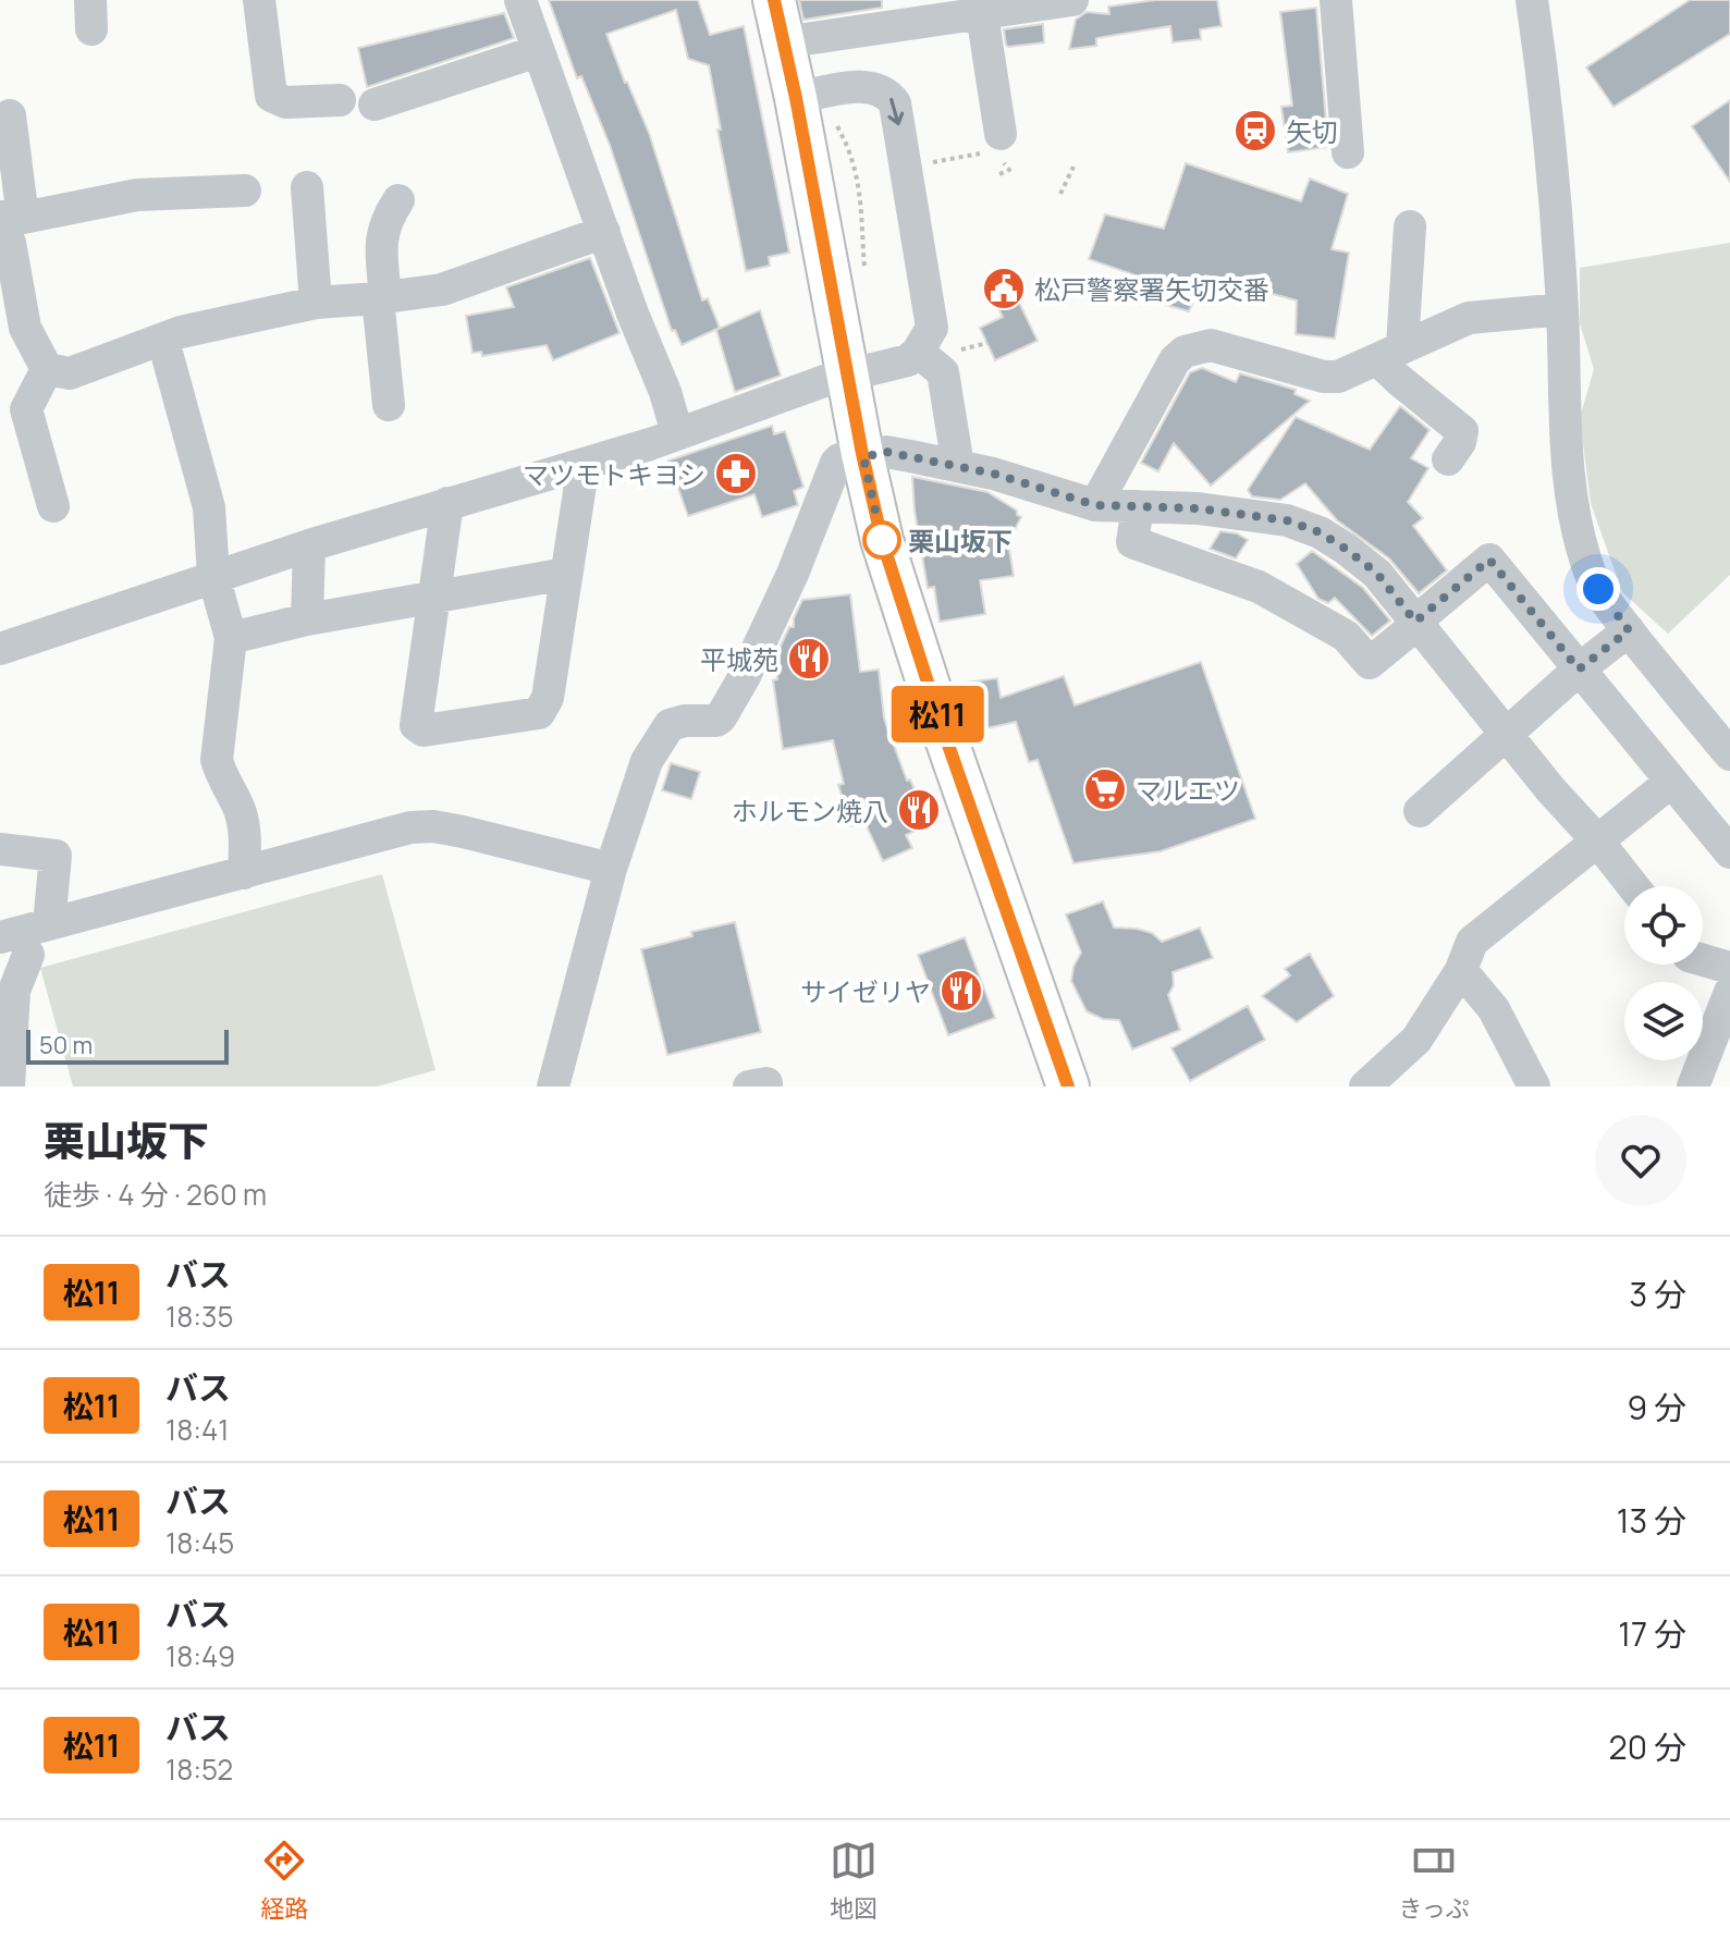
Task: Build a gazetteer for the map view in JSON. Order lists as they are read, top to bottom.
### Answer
{
  "places": {
    "station": ["矢切"],
    "public building": ["松戸警察署矢切交番"],
    "pharmacy": ["マツモトキヨシ"],
    "other": ["栗山坂下"],
    "restaurant": ["平城苑", "ホルモン焼八", "サイゼリヤ"],
    "supermarket": ["マルエツ"]
  },
  "lines": ["bus line 松11"],
  "scale_bar": "50 m",
  "page": {
    "on_map": "松11",
    "scale": "50 m",
    "heading": ["栗山坂下", "徒歩 · 4 分 · 260 m"],
    "list": [
      {
        "mark": "松11",
        "name": "バス",
        "note": "18:35",
        "value": "3 分"
      },
      {
        "mark": "松11",
        "name": "バス",
        "note": "18:41",
        "value": "9 分"
      },
      {
        "mark": "松11",
        "name": "バス",
        "note": "18:45",
        "value": "13 分"
      },
      {
        "mark": "松11",
        "name": "バス",
        "note": "18:49",
        "value": "17 分"
      },
      {
        "mark": "松11",
        "name": "バス",
        "note": "18:52",
        "value": "20 分"
      }
    ],
    "tabs": ["経路", "地図", "きっぷ"]
  }
}
